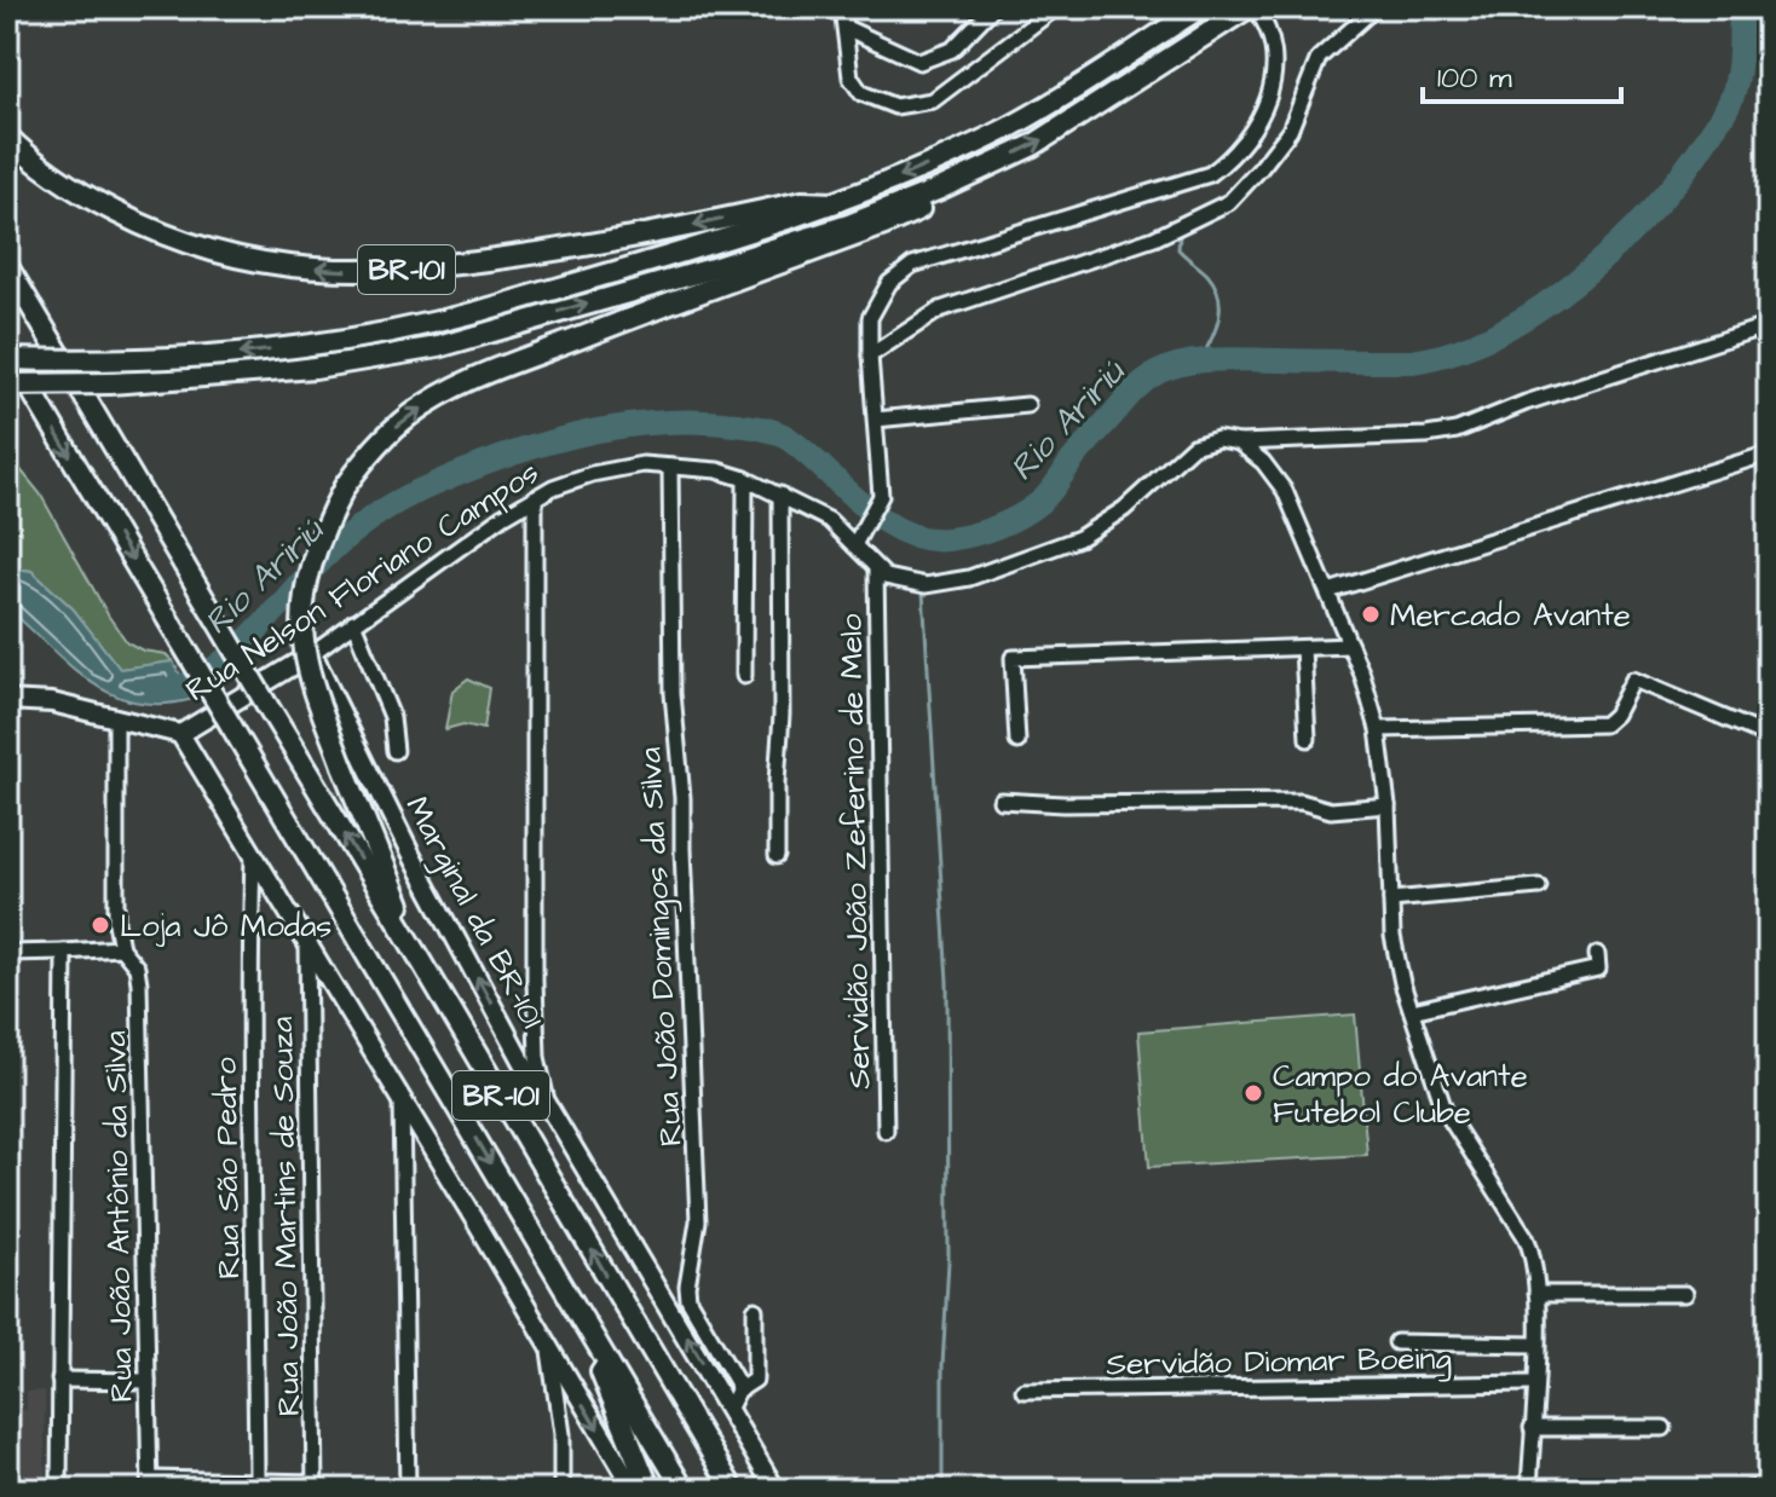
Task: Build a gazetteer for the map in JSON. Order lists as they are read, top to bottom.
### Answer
{
  "streets": {
    "highway": ["BR-101"],
    "main road": ["Rua Nelson Floriano Campos", "Marginal da BR-101"],
    "street": [
      "Servidão João Zeferino de Melo",
      "Rua João Domingos da Silva",
      "Rua São Pedro",
      "Rua João Antônio da Silva",
      "Rua João Martins de Souza",
      "Servidão Diomar Boeing"
    ]
  },
  "crossings": [
    ["Rua Nelson Floriano Campos", "Servidão João Zeferino de Melo"],
    ["Rua Nelson Floriano Campos", "Marginal da BR-101"],
    ["Rua Nelson Floriano Campos", "Rua João Domingos da Silva"],
    ["Rua Nelson Floriano Campos", "Rua João Antônio da Silva"],
    ["Marginal da BR-101", "Rua João Domingos da Silva"]
  ],
  "water": ["Rio Aririú"],
  "places": ["Mercado Avante", "Loja Jô Modas", "Campo do Avante Futebol Clube"],
  "scale_bar": "100 m"
}
